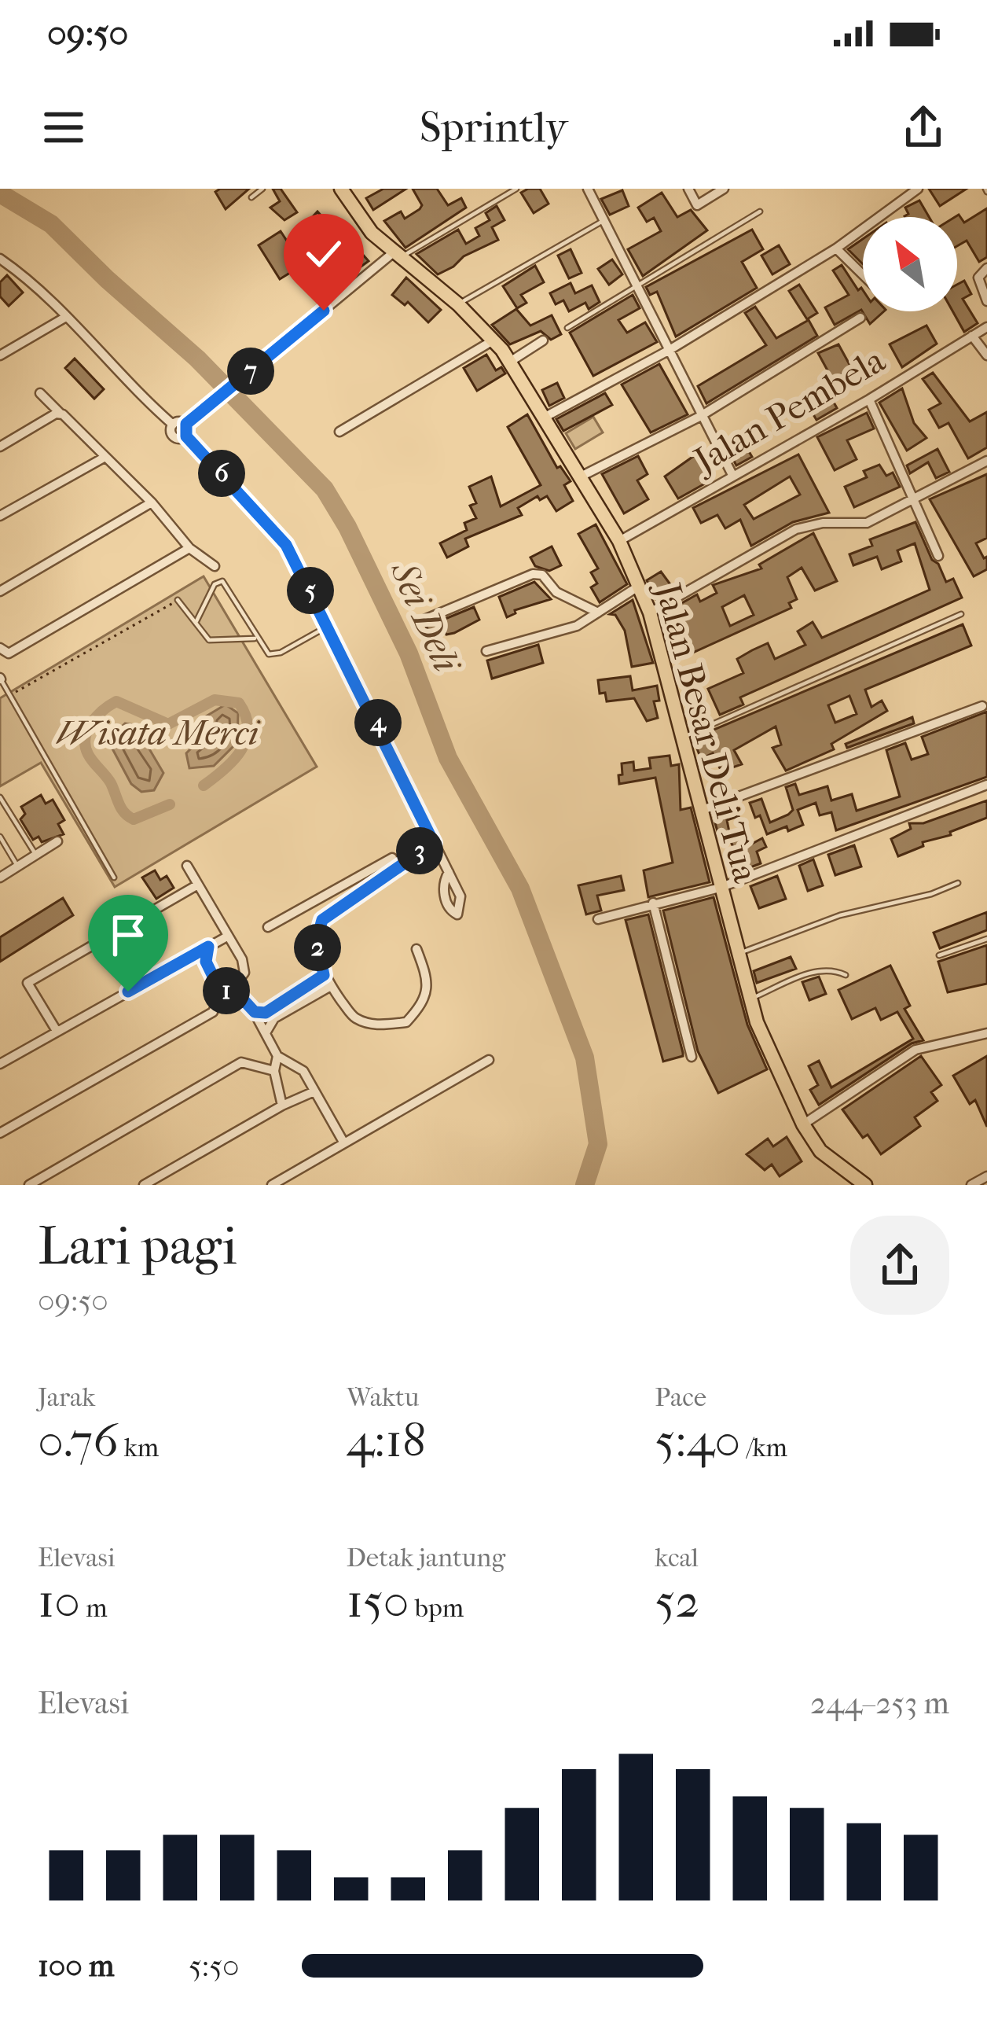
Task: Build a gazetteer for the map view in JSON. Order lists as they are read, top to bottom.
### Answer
{
  "streets": {
    "main road": ["Jalan Besar Deli Tua"],
    "street": ["Jalan Pembela"]
  },
  "crossings": [
    ["Jalan Pembela", "Jalan Besar Deli Tua"]
  ],
  "water": ["Sei Deli"],
  "parks": ["Wisata Merci"],
  "north": "top left",
  "page": {
    "status": "09:50",
    "header": "Sprintly",
    "pins": [
      "7",
      "6",
      "5",
      "4",
      "3",
      "2",
      "1"
    ],
    "heading": ["Lari pagi", "09:50"],
    "stats": [
      ["Jarak", "0.76 km"],
      ["Waktu", "4:18"],
      ["Pace", "5:40 /km"],
      ["Elevasi", "10 m"],
      ["Detak jantung", "150 bpm"],
      ["kcal", "52"]
    ],
    "chart": ["Elevasi", "244–253 m"],
    "list": [
      {
        "name": "100 m",
        "note": "5:50"
      }
    ]
  }
}
